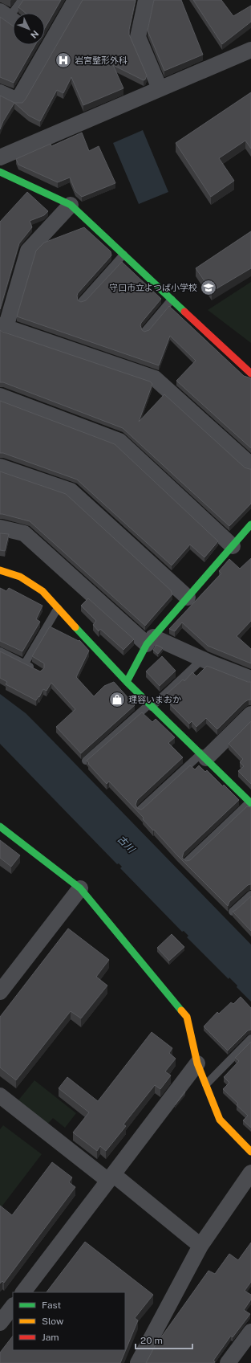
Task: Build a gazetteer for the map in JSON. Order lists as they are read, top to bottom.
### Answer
{
  "water": ["古川"],
  "places": {
    "hospital": ["岩宮整形外科"],
    "school or university": ["守口市立よつば小学校"],
    "shop": ["理容いまおか"]
  },
  "legend": ["Fast", "Slow", "Jam"],
  "scale_bar": "20 m",
  "north": "bottom right"
}
